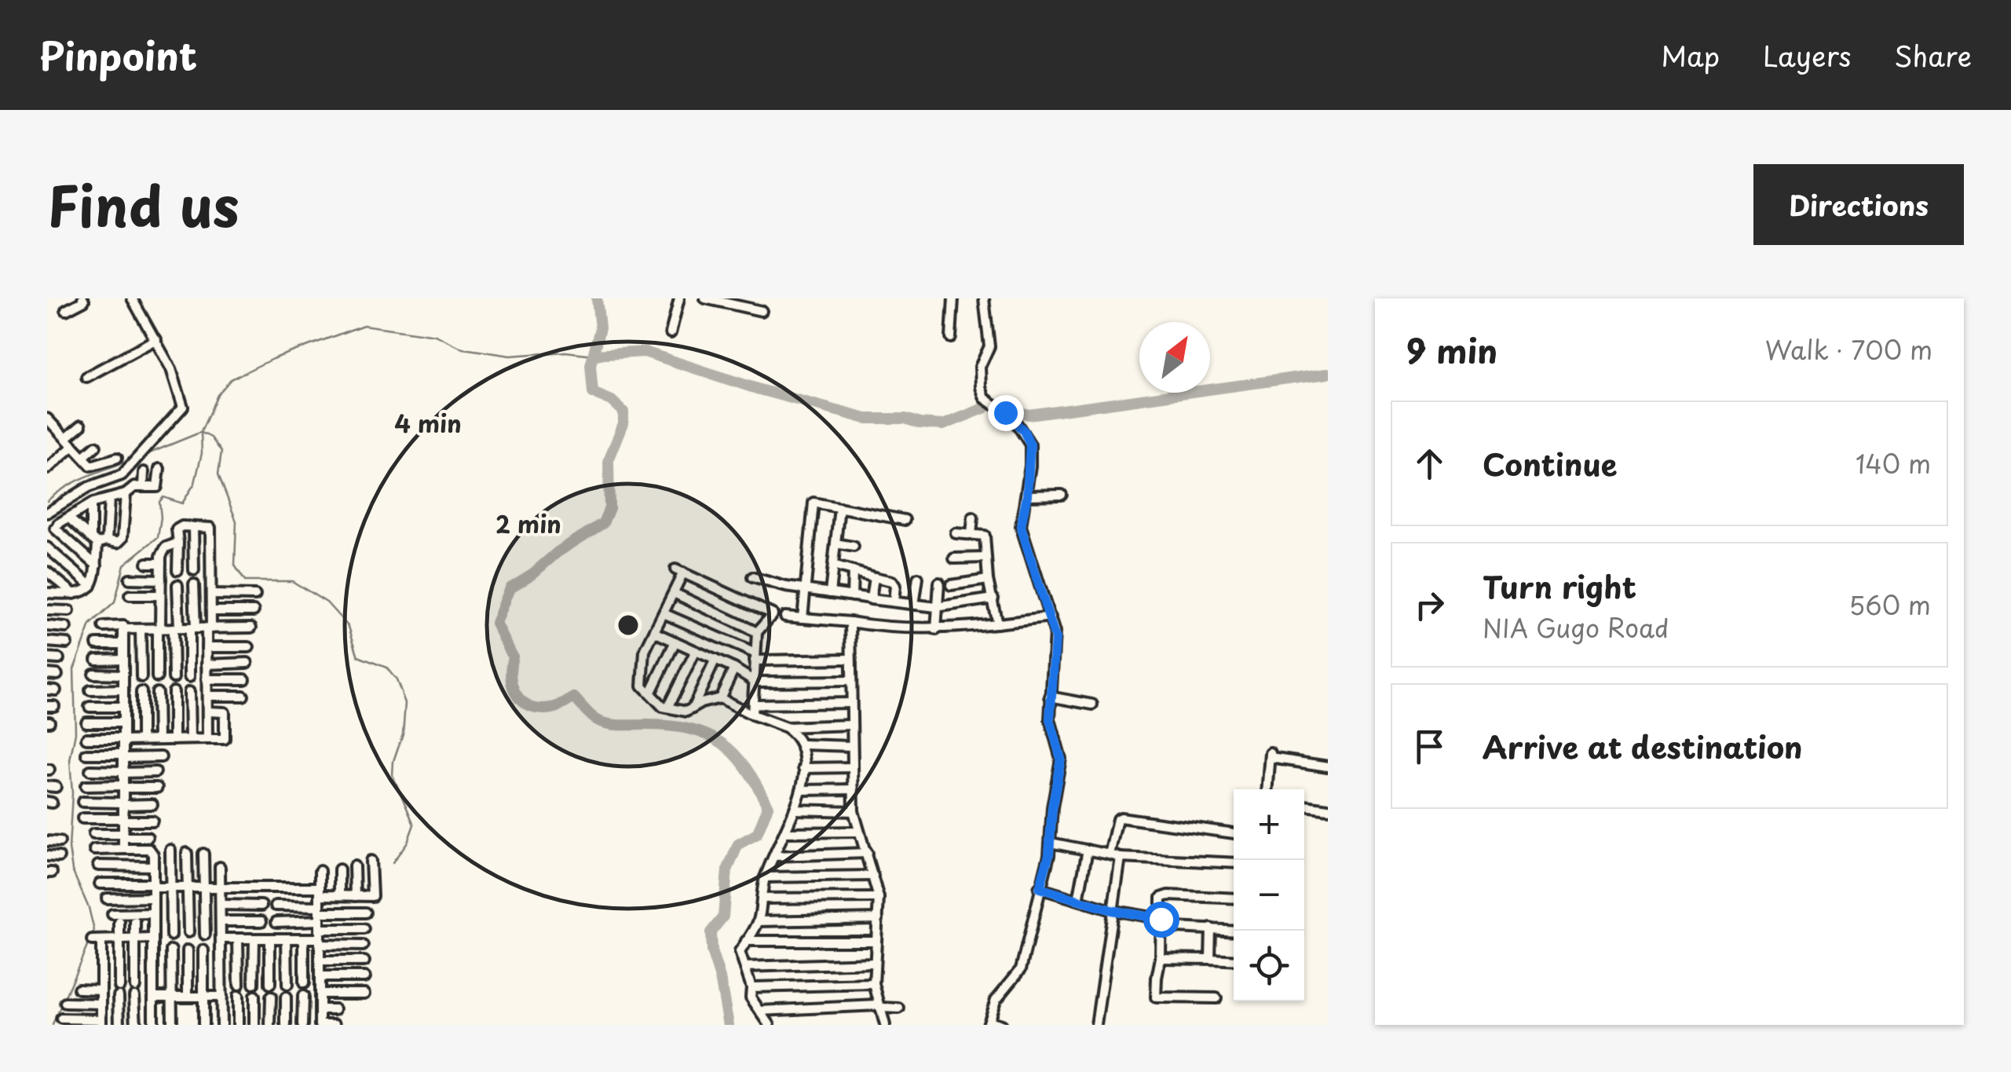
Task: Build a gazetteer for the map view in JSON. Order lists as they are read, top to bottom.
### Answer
{
  "north": "top right",
  "page": {
    "header": "Pinpoint",
    "nav": ["Map", "Layers", "Share"],
    "title": "Find us",
    "buttons": "Directions",
    "heading": ["9 min", "Walk · 700 m"],
    "list": [
      ["Continue", "140 m"],
      ["Turn right", "NIA Gugo Road", "560 m"],
      "Arrive at destination"
    ],
    "map_buttons": ["+", "−"]
  },
  "rings": ["4 min", "2 min"]
}
